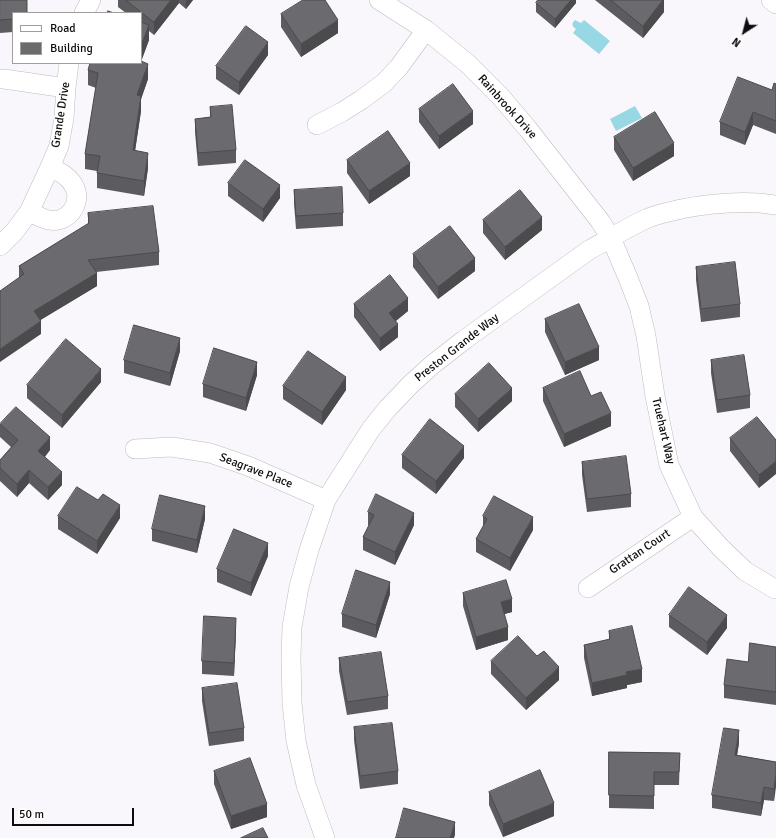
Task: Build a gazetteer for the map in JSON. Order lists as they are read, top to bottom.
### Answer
{
  "streets": {
    "street": [
      "Rainbrook Drive",
      "Grande Drive",
      "Preston Grande Way",
      "Truehart Way",
      "Seagrave Place",
      "Grattan Court"
    ]
  },
  "crossings": [
    ["Rainbrook Drive", "Preston Grande Way"],
    ["Rainbrook Drive", "Truehart Way"],
    ["Preston Grande Way", "Truehart Way"],
    ["Preston Grande Way", "Seagrave Place"],
    ["Truehart Way", "Grattan Court"]
  ],
  "legend": ["Road", "Building"],
  "scale_bar": "50 m",
  "north": "bottom left"
}
